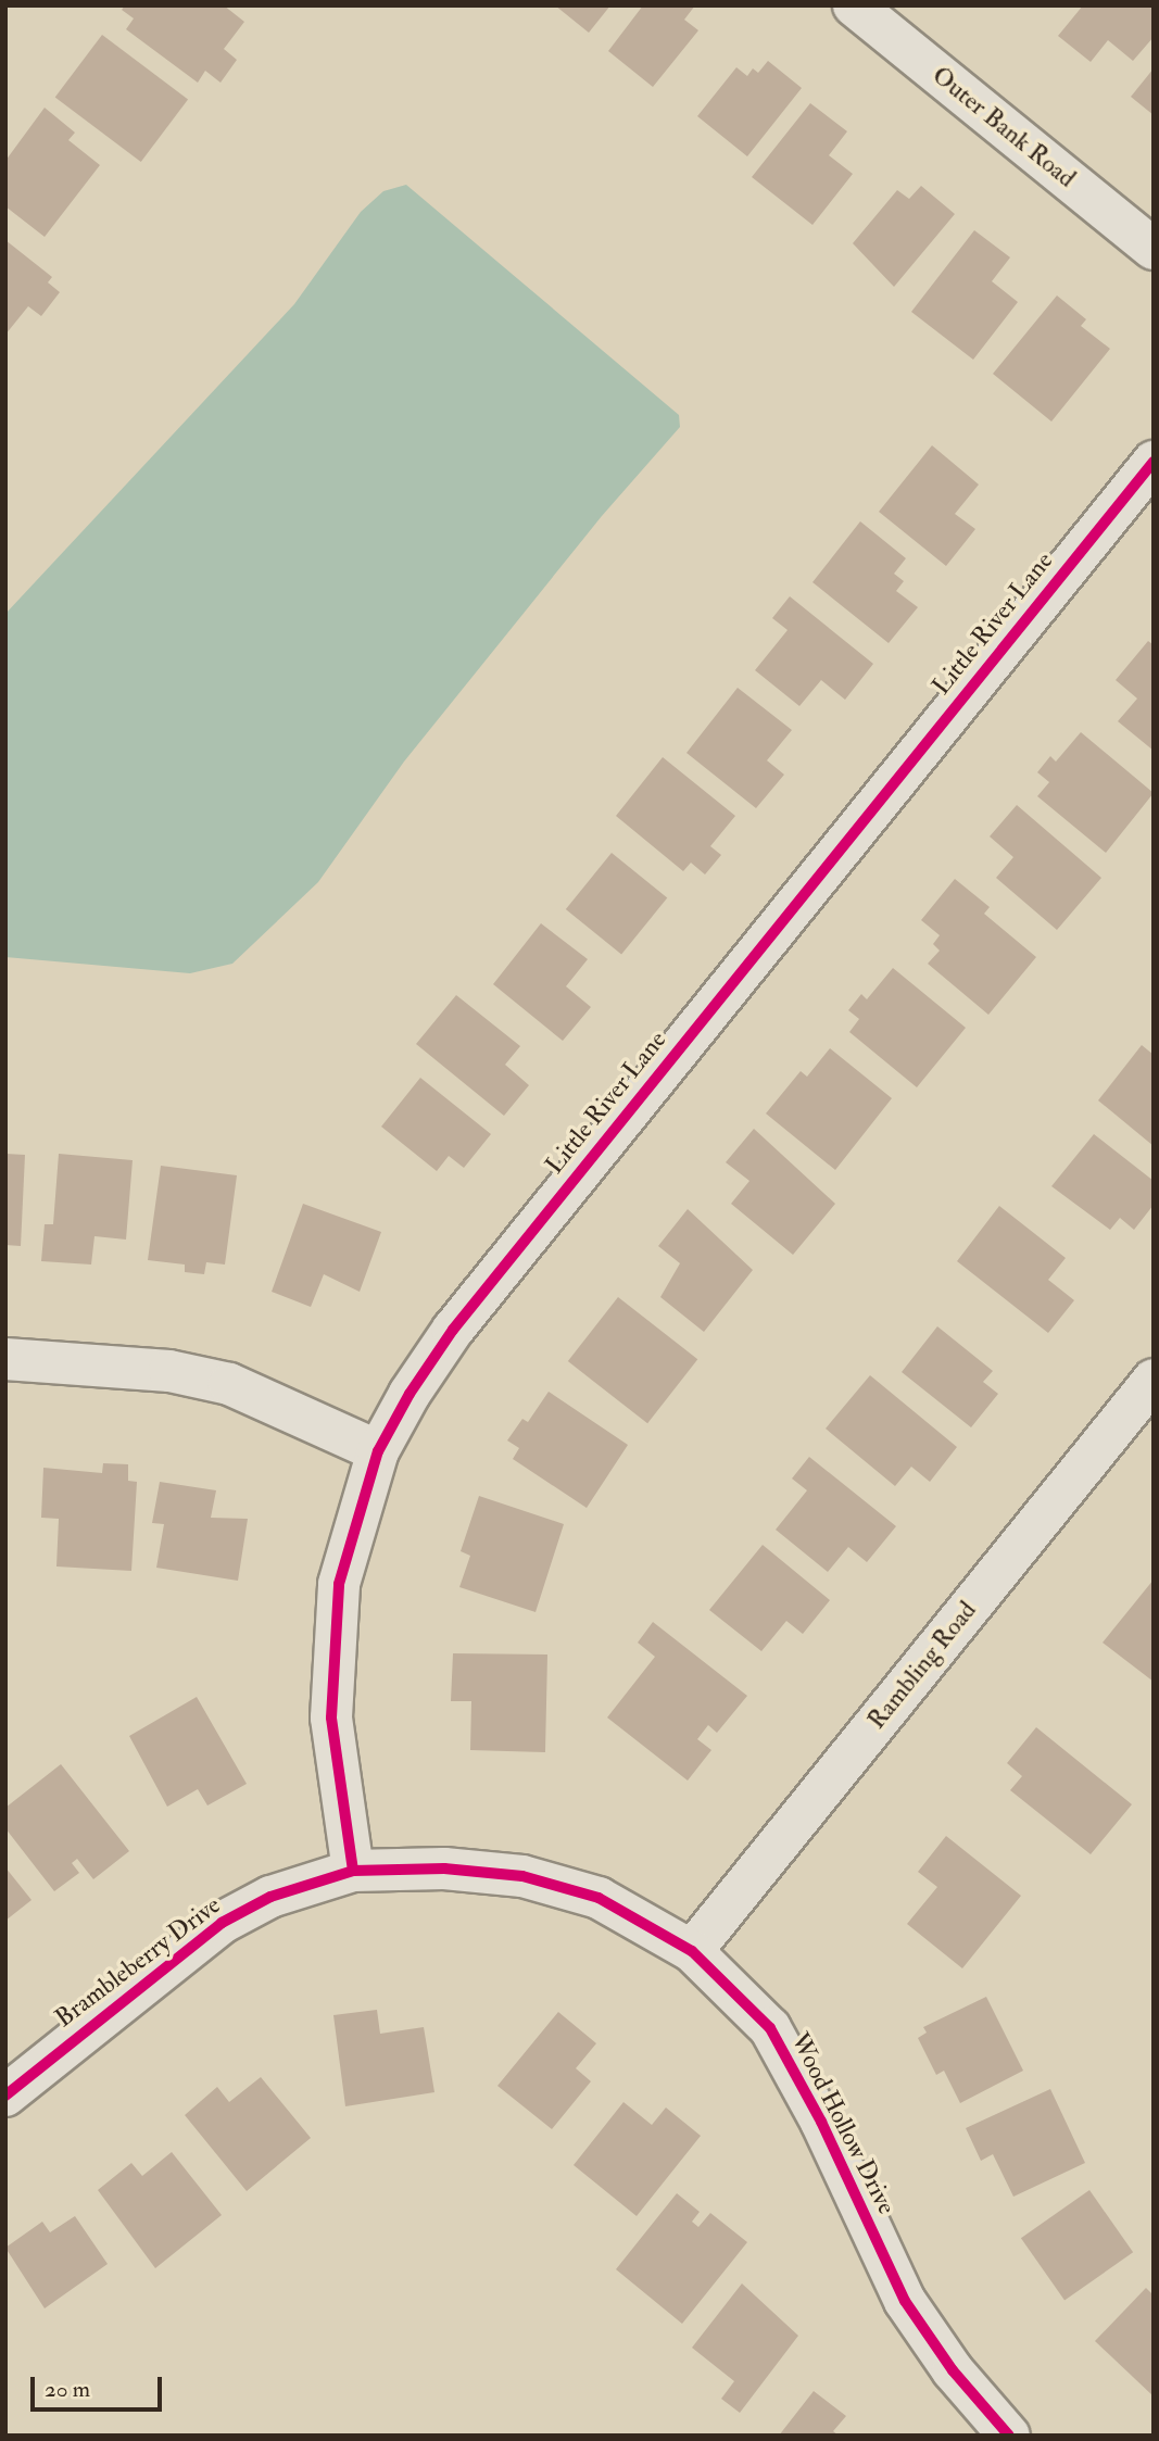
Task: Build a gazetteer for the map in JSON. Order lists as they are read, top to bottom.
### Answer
{
  "streets": {
    "street": [
      "Outer Bank Road",
      "Little River Lane",
      "Rambling Road",
      "Brambleberry Drive",
      "Wood Hollow Drive"
    ]
  },
  "crossings": [
    ["Little River Lane", "Brambleberry Drive"],
    ["Little River Lane", "Wood Hollow Drive"],
    ["Rambling Road", "Wood Hollow Drive"],
    ["Brambleberry Drive", "Wood Hollow Drive"]
  ],
  "scale_bar": "20 m"
}
